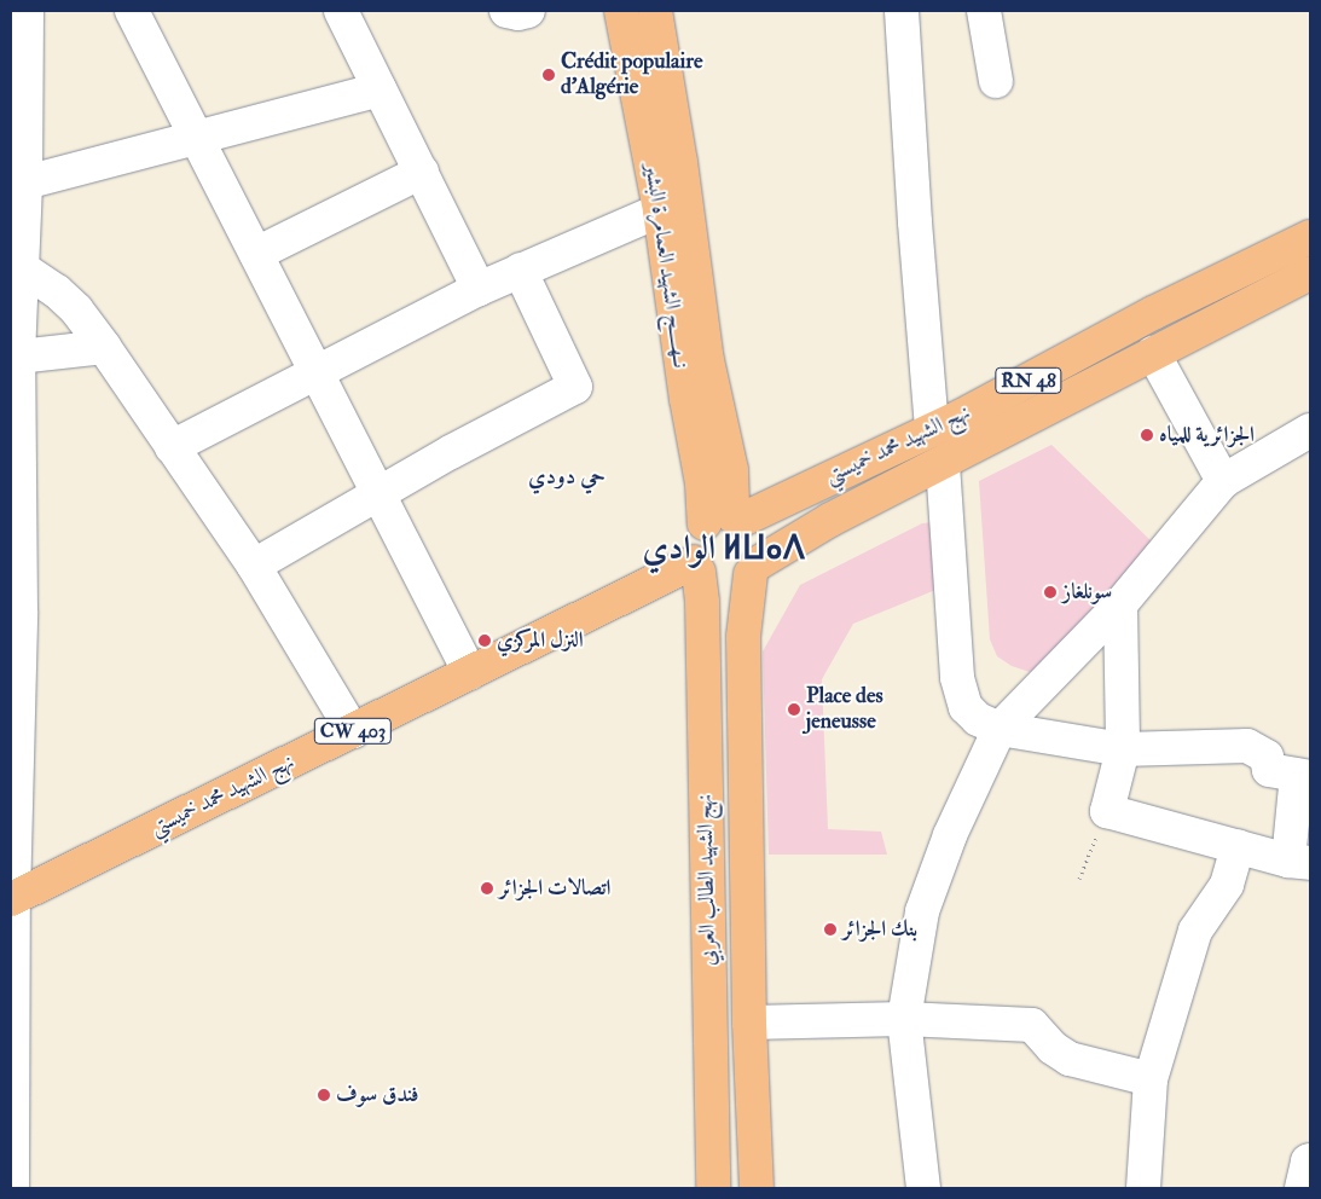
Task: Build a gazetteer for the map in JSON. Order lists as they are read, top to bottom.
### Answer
{
  "streets": {
    "main road": [
      "نــهـــــج الشهيد العمامرة البشير",
      "RN 48",
      "نهج الشهيد محمد خميستي",
      "CW 403",
      "نهج الشهيد الطالب العربي"
    ]
  },
  "crossings": [
    ["نــهـــــج الشهيد العمامرة البشير", "نهج الشهيد محمد خميستي"],
    ["نــهـــــج الشهيد العمامرة البشير", "نهج الشهيد الطالب العربي"],
    ["نهج الشهيد محمد خميستي", "نهج الشهيد الطالب العربي"]
  ],
  "districts": ["حي دودي", "الوادي ⵍⵡⴰⴷ"],
  "places": [
    "Crédit populaire d'Algérie",
    "الجزائرية للمياه",
    "سونلغاز",
    "النزل المركزي",
    "Place des jeneusse",
    "اتصالات الجزائر",
    "بنك الجزائر",
    "فندق سوف"
  ]
}
